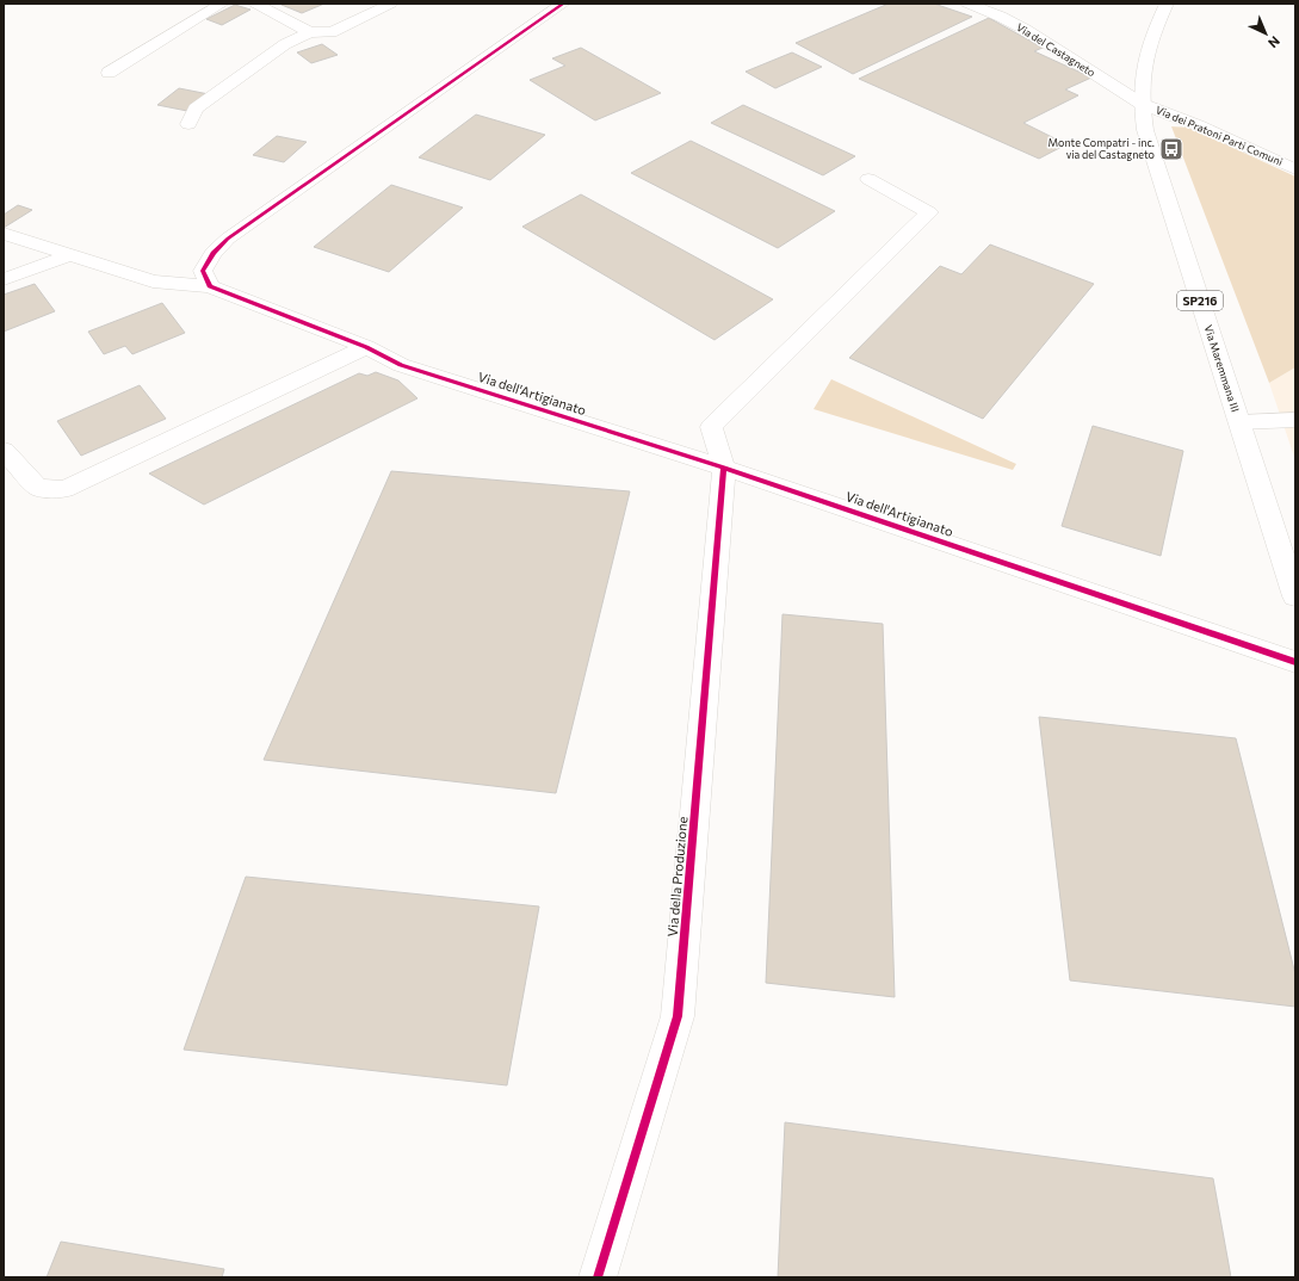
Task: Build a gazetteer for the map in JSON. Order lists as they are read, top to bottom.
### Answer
{
  "streets": {
    "street": [
      "Via del Castagneto",
      "Via dei Pratoni Parti Comuni",
      "SP216",
      "Via Maremmana III",
      "Via dell'Artigianato",
      "Via della Produzione"
    ]
  },
  "crossings": [
    ["Via del Castagneto", "Via dei Pratoni Parti Comuni"],
    ["Via del Castagneto", "Via Maremmana III"],
    ["Via dei Pratoni Parti Comuni", "Via Maremmana III"],
    ["Via dell'Artigianato", "Via della Produzione"]
  ],
  "places": {
    "bus stop": ["Monte Compatri - inc. via del Castagneto"]
  },
  "north": "bottom right"
}
